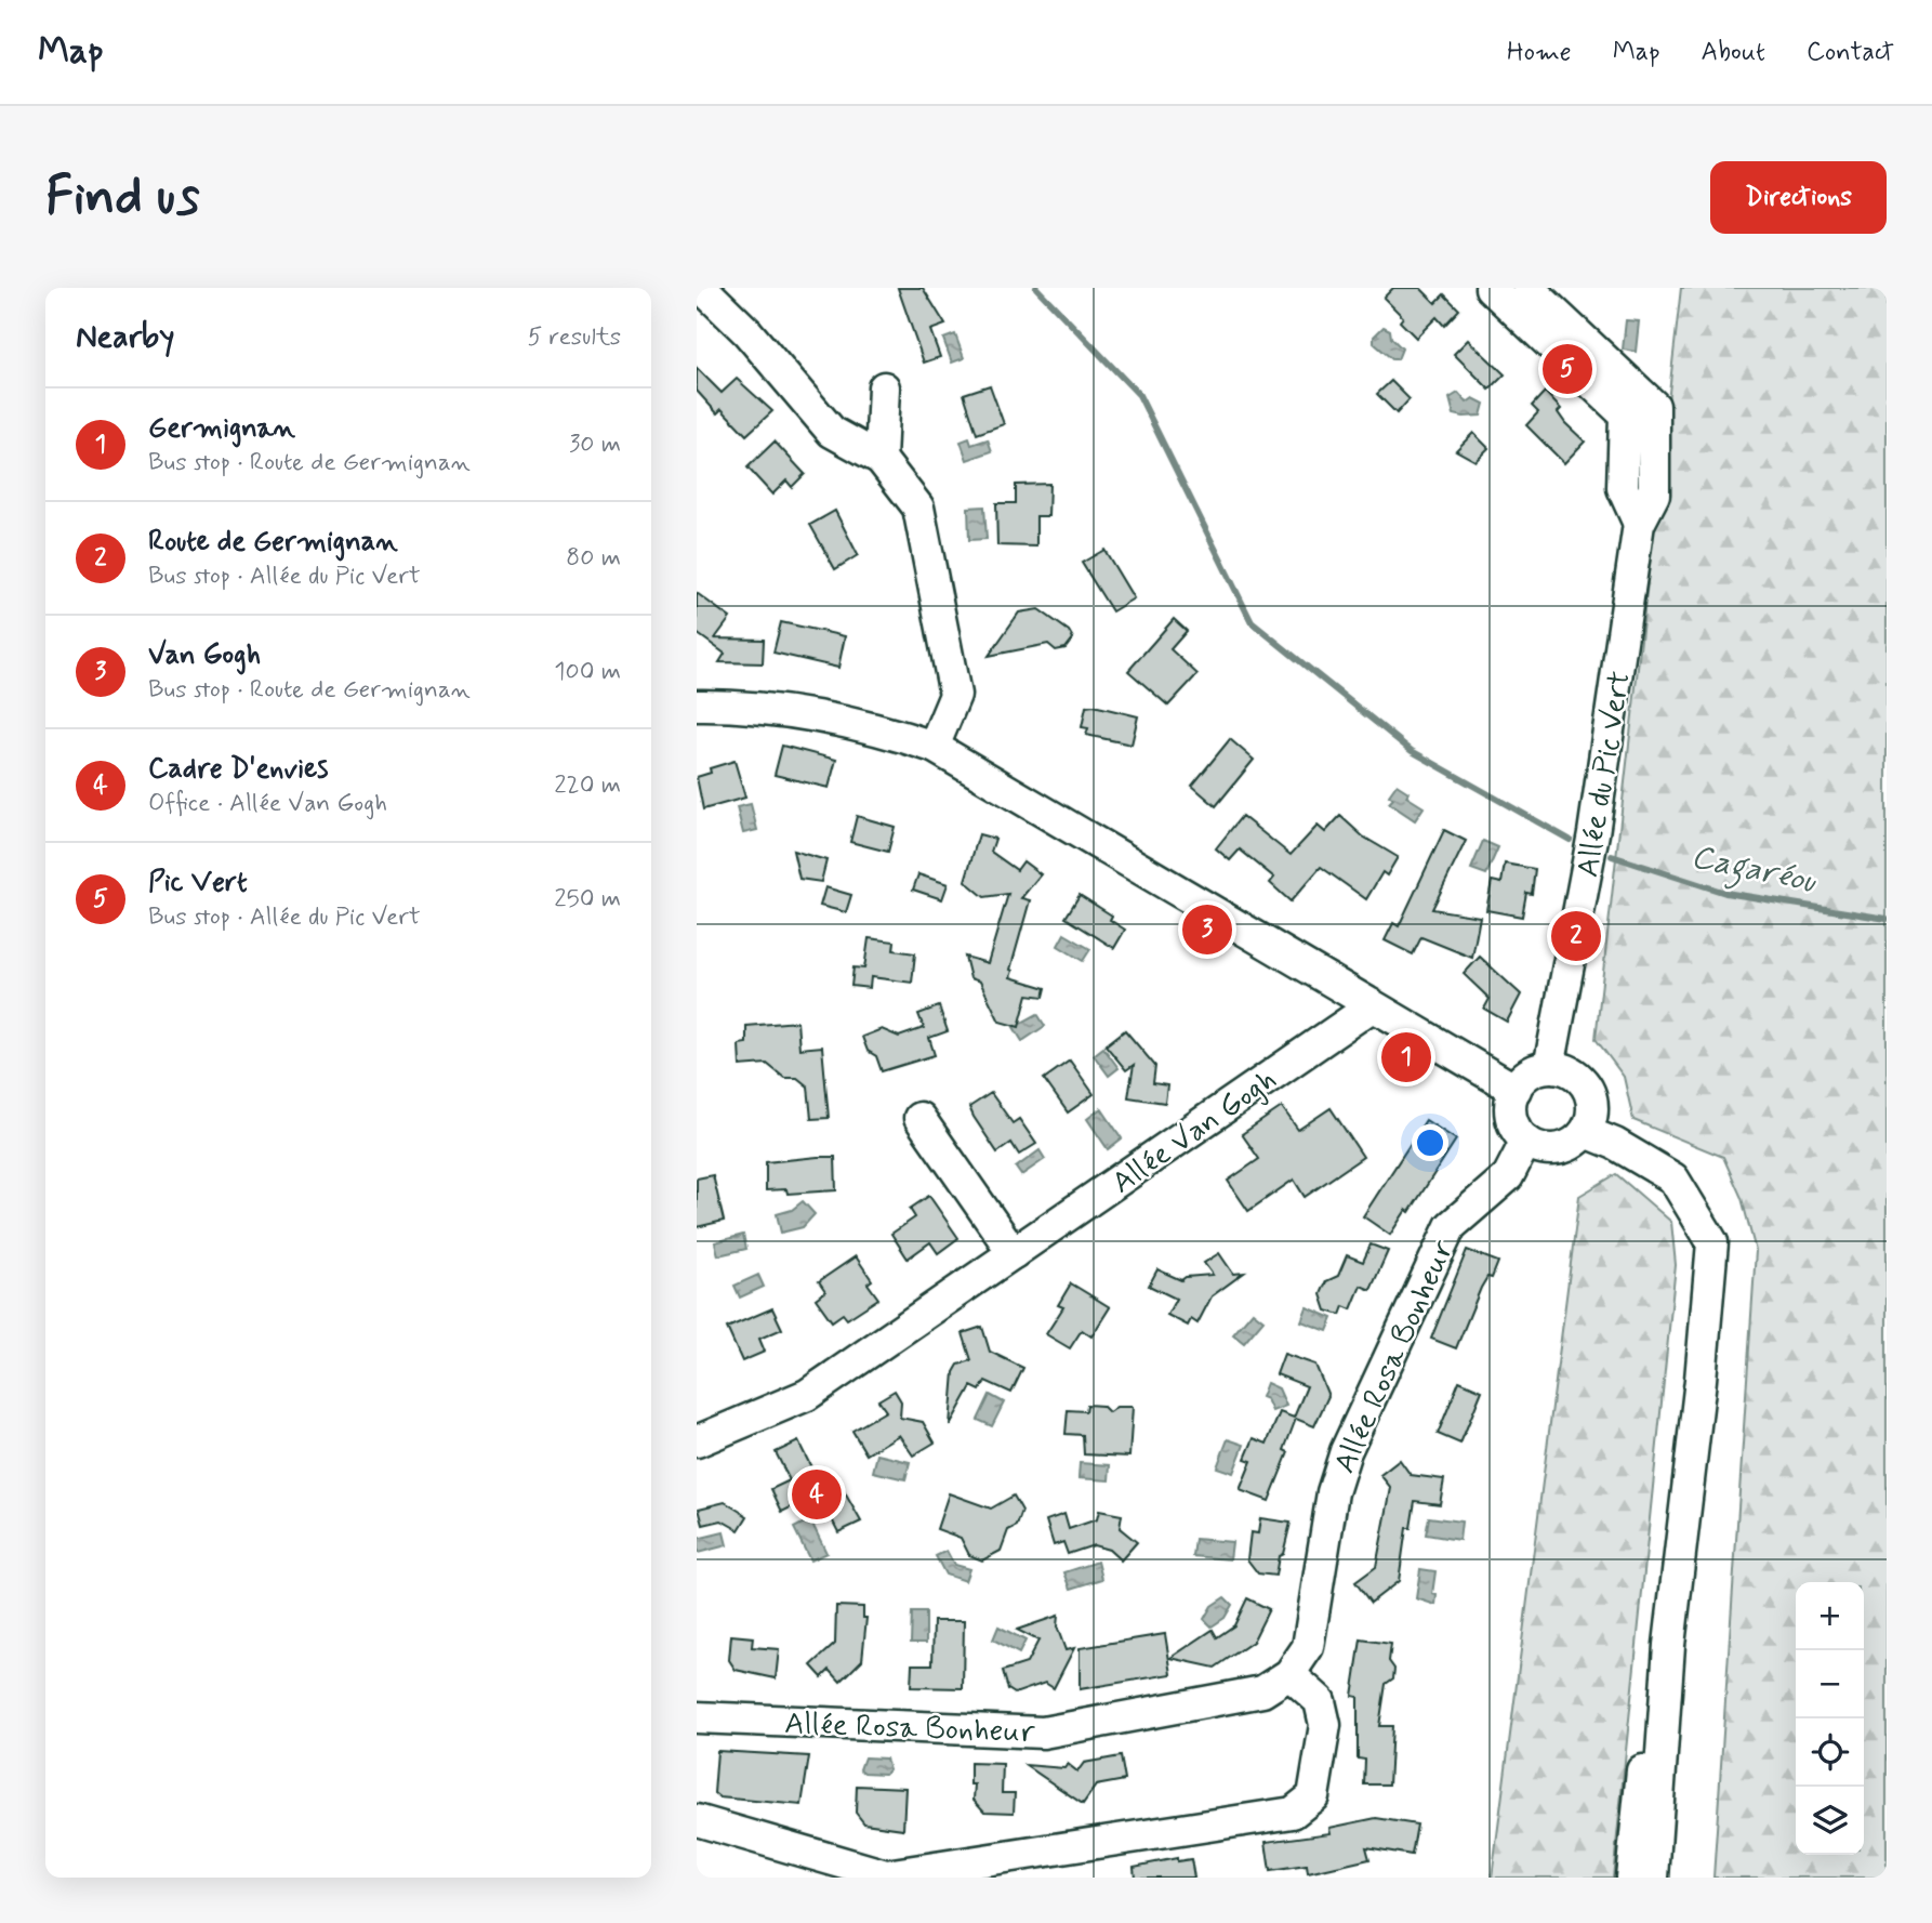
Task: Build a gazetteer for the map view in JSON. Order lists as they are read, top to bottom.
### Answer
{
  "streets": {
    "street": ["Allée du Pic Vert", "Allée Van Gogh", "Allée Rosa Bonheur"]
  },
  "crossings": [
    ["Allée du Pic Vert", "Allée Rosa Bonheur"]
  ],
  "water": ["Cagaréou"],
  "page": {
    "header": "Map",
    "nav": [
      "Home",
      "Map",
      "About",
      "Contact"
    ],
    "buttons": "Directions",
    "title": "Find us",
    "heading": ["Nearby", "5 results"],
    "pins": [
      "5",
      "3",
      "2",
      "1",
      "4"
    ],
    "list": [
      {
        "mark": "1",
        "name": "Germignan",
        "note": "Bus stop · Route de Germignan",
        "value": "30 m"
      },
      {
        "mark": "2",
        "name": "Route de Germignan",
        "note": "Bus stop · Allée du Pic Vert",
        "value": "80 m"
      },
      {
        "mark": "3",
        "name": "Van Gogh",
        "note": "Bus stop · Route de Germignan",
        "value": "100 m"
      },
      {
        "mark": "4",
        "name": "Cadre D'envies",
        "note": "Office · Allée Van Gogh",
        "value": "220 m"
      },
      {
        "mark": "5",
        "name": "Pic Vert",
        "note": "Bus stop · Allée du Pic Vert",
        "value": "250 m"
      }
    ],
    "map_buttons": ["+", "−"]
  }
}
